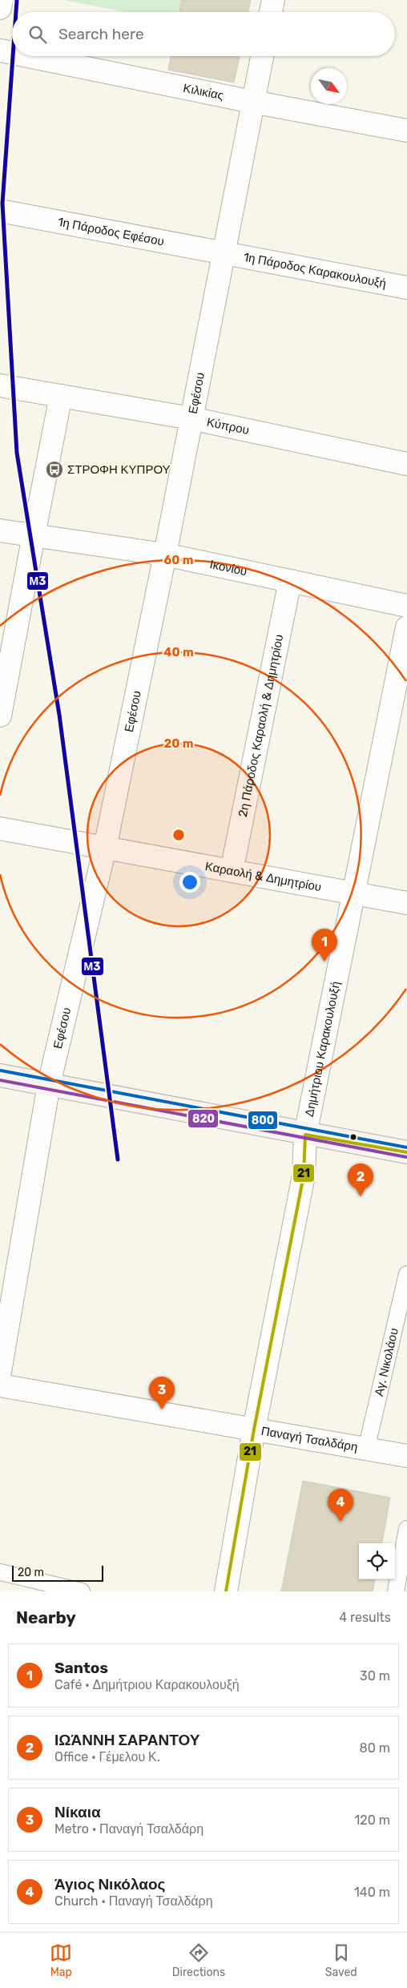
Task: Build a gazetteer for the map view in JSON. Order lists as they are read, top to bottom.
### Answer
{
  "streets": {
    "street": [
      "Κιλικίας",
      "1η Πάροδος Εφέσου",
      "1η Πάροδος Καρακουλουξή",
      "Εφέσου",
      "Κύπρου",
      "Ικονίου",
      "2η Πάροδος Καραολή & Δημητρίου",
      "Καραολή & Δημητρίου",
      "Δημήτριου Καρακουλουξή",
      "Παναγή Τσαλδάρη"
    ],
    "lane": ["Αγ. Νικολάου"]
  },
  "crossings": [
    ["Κιλικίας", "Εφέσου"],
    ["1η Πάροδος Εφέσου", "1η Πάροδος Καρακουλουξή"],
    ["1η Πάροδος Εφέσου", "Εφέσου"],
    ["1η Πάροδος Καρακουλουξή", "Εφέσου"],
    ["Εφέσου", "Κύπρου"],
    ["Εφέσου", "Ικονίου"],
    ["Εφέσου", "Καραολή & Δημητρίου"],
    ["Ικονίου", "2η Πάροδος Καραολή & Δημητρίου"],
    ["2η Πάροδος Καραολή & Δημητρίου", "Καραολή & Δημητρίου"],
    ["Καραολή & Δημητρίου", "Δημήτριου Καρακουλουξή"],
    ["Δημήτριου Καρακουλουξή", "Παναγή Τσαλδάρη"],
    ["Αγ. Νικολάου", "Παναγή Τσαλδάρη"]
  ],
  "places": {
    "bus stop": ["ΣΤΡΟΦΗ ΚΥΠΡΟΥ"]
  },
  "lines": [
    "transit line Μ3",
    "transit line 800",
    "transit line 820",
    "transit line 21"
  ],
  "scale_bar": "20 m",
  "north": "bottom right",
  "page": {
    "search": "Search here",
    "pins": [
      "1",
      "2",
      "3",
      "4"
    ],
    "scale": "20 m",
    "heading": ["Nearby", "4 results"],
    "list": [
      {
        "mark": "1",
        "name": "Santos",
        "note": "Café · Δημήτριου Καρακουλουξή",
        "value": "30 m"
      },
      {
        "mark": "2",
        "name": "ΙΩΆΝΝΗ ΣΑΡΑΝΤΟΥ",
        "note": "Office · Γέμελου Κ.",
        "value": "80 m"
      },
      {
        "mark": "3",
        "name": "Νίκαια",
        "note": "Metro · Παναγή Τσαλδάρη",
        "value": "120 m"
      },
      {
        "mark": "4",
        "name": "Άγιος Νικόλαος",
        "note": "Church · Παναγή Τσαλδάρη",
        "value": "140 m"
      }
    ],
    "nav": ["Map", "Directions", "Saved"]
  },
  "rings": ["60 m", "40 m", "20 m"]
}
